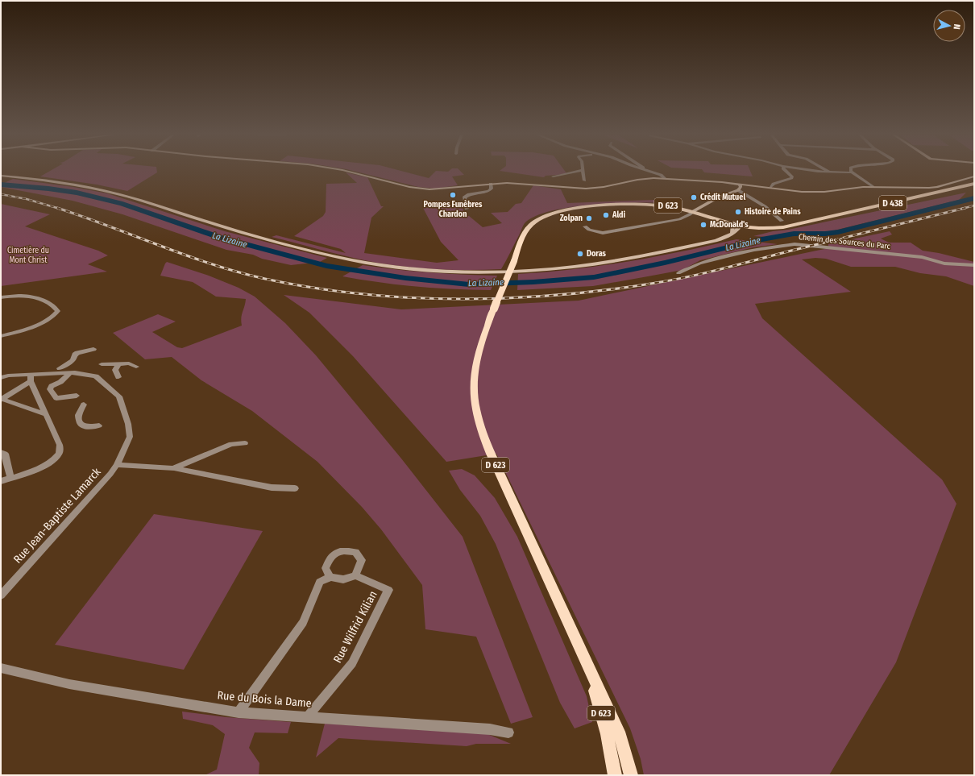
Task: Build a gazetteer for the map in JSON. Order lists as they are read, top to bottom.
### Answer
{
  "streets": {
    "main road": ["D 438", "D 623"],
    "street": [
      "Chemin des Sources du Parc",
      "Rue Jean-Baptiste Lamarck",
      "Rue Wilfrid Kilian",
      "Rue du Bois la Dame"
    ]
  },
  "crossings": [
    ["D 438", "D 623"],
    ["Rue Wilfrid Kilian", "Rue du Bois la Dame"]
  ],
  "water": ["La Lizaine"],
  "parks": ["Cimetière du Mont Christ"],
  "places": [
    "Pompes Funèbres Chardon",
    "Crédit Mutuel",
    "Histoire de Pains",
    "Aldi",
    "Zolpan",
    "McDonald's",
    "Doras"
  ],
  "north": "right"
}
